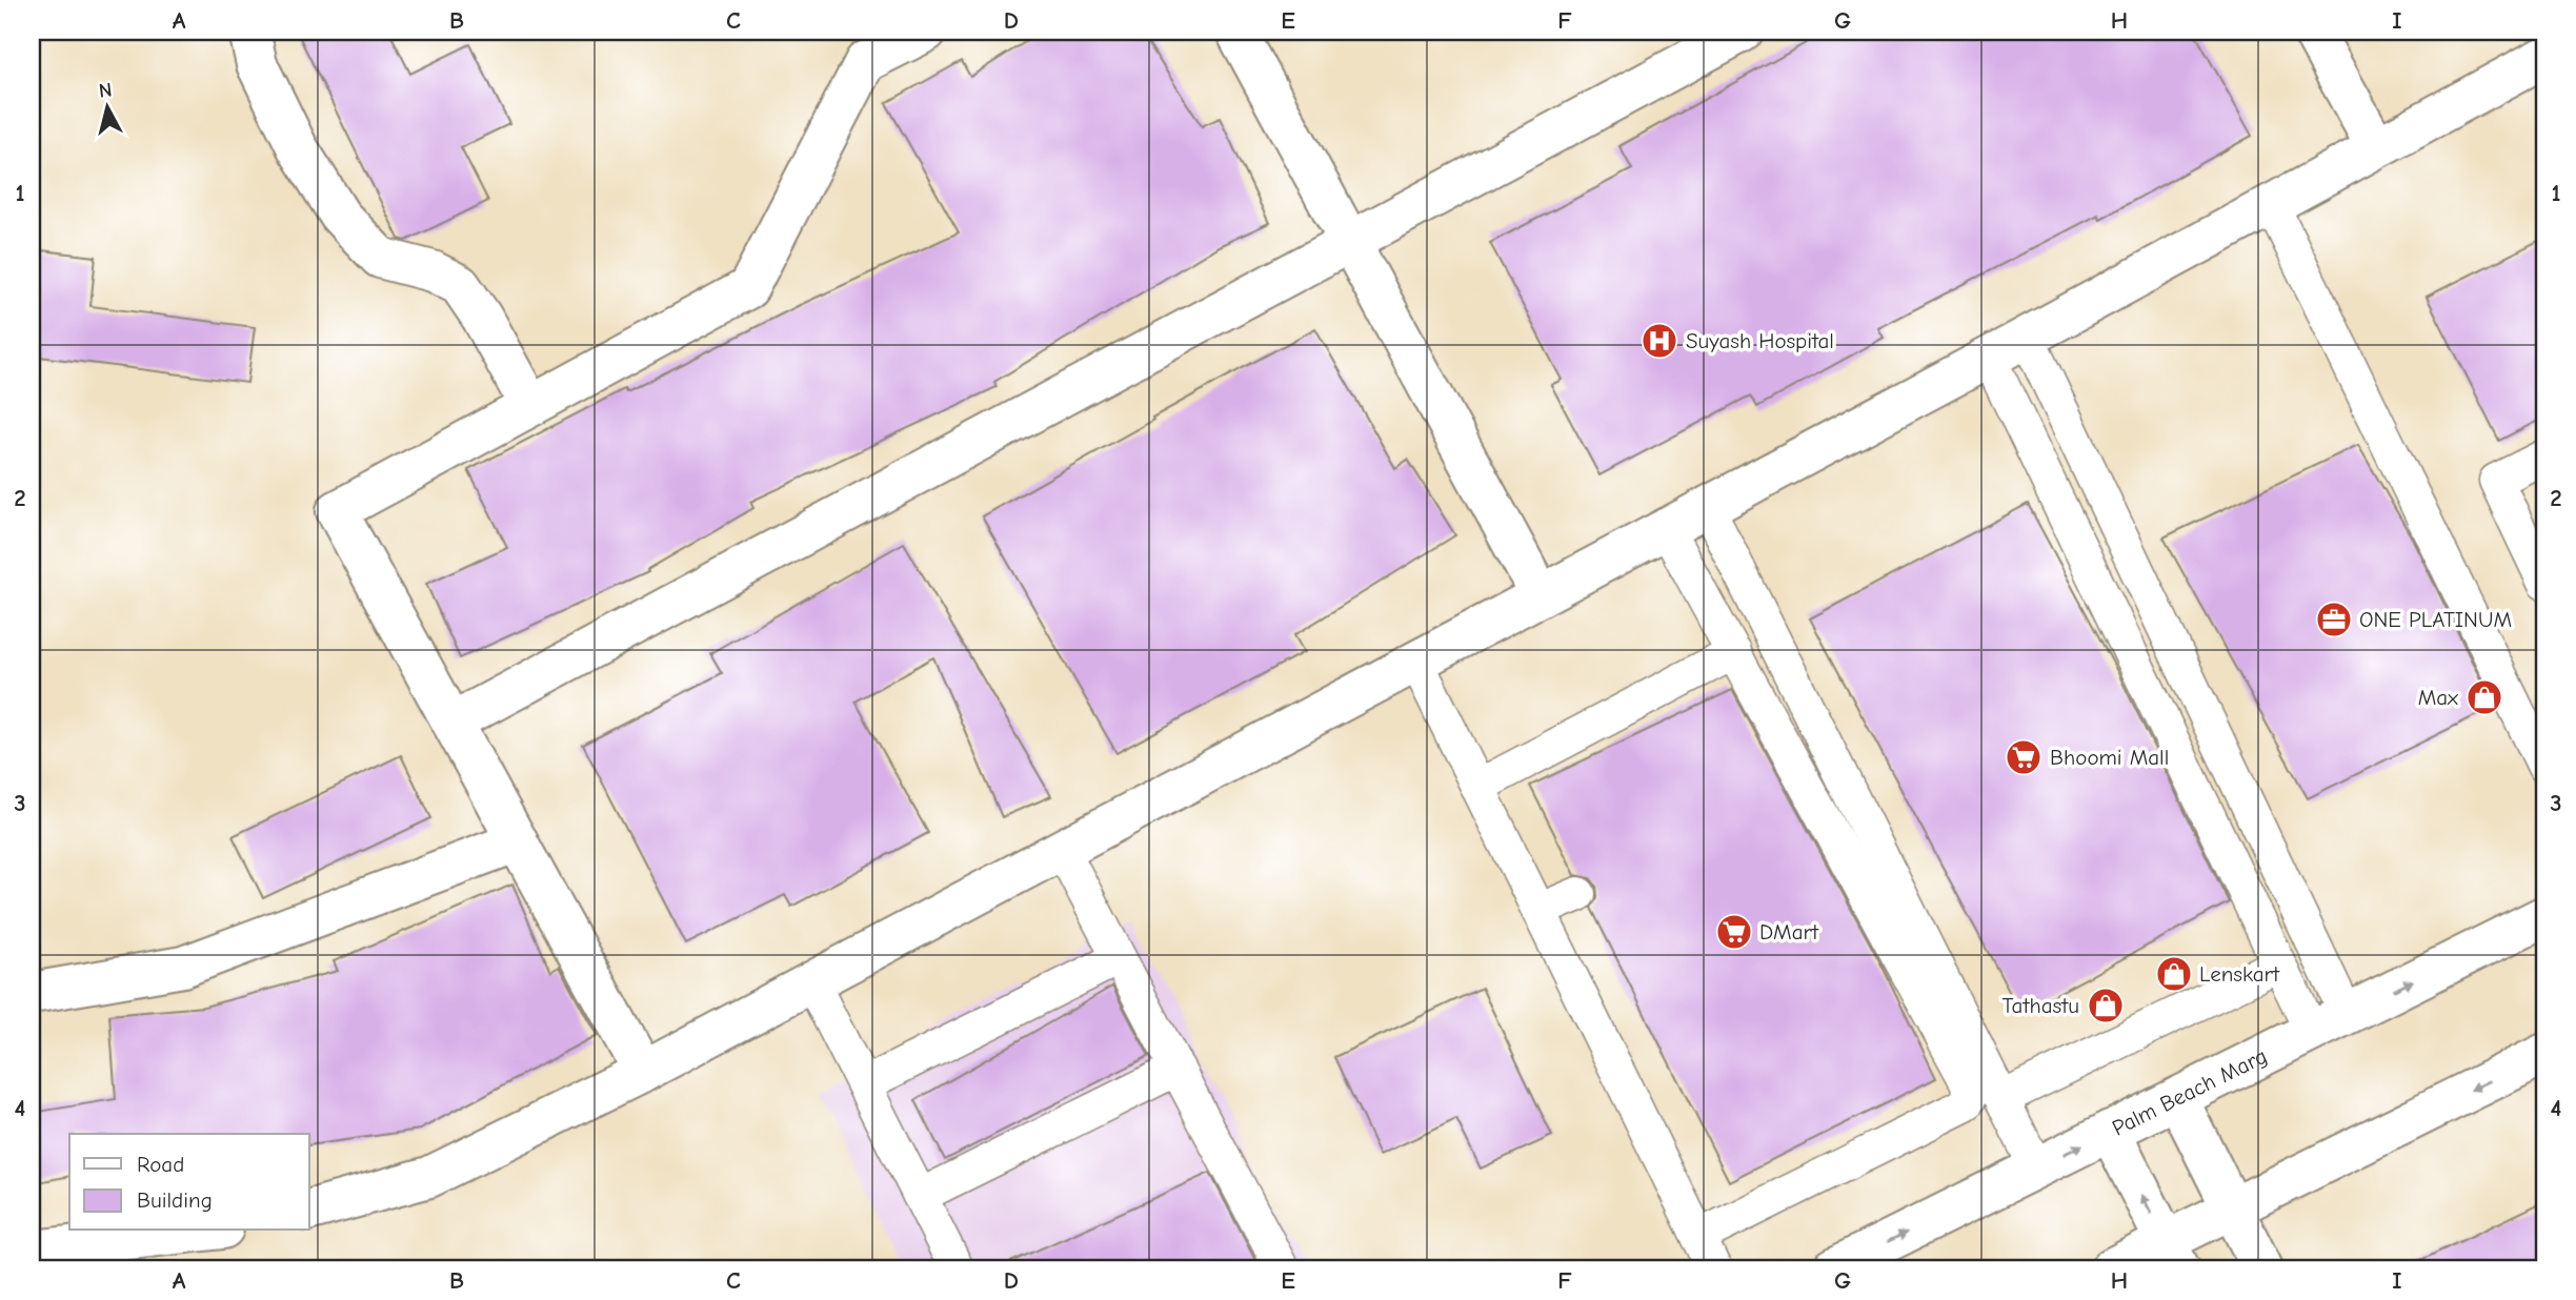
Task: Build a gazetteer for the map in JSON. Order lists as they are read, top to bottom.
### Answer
{
  "streets": {
    "street": ["Palm Beach Marg"]
  },
  "places": {
    "hospital": ["Suyash Hospital"],
    "office": ["ONE PLATINUM"],
    "shop": ["Max", "Lenskart", "Tathastu"],
    "supermarket": ["Bhoomi Mall", "DMart"]
  },
  "legend": ["Road", "Building"],
  "north": "top",
  "grid": {
    "columns": [
      "A",
      "B",
      "C",
      "D",
      "E",
      "F",
      "G",
      "H",
      "I"
    ],
    "rows": [
      "1",
      "2",
      "3",
      "4"
    ]
  }
}
